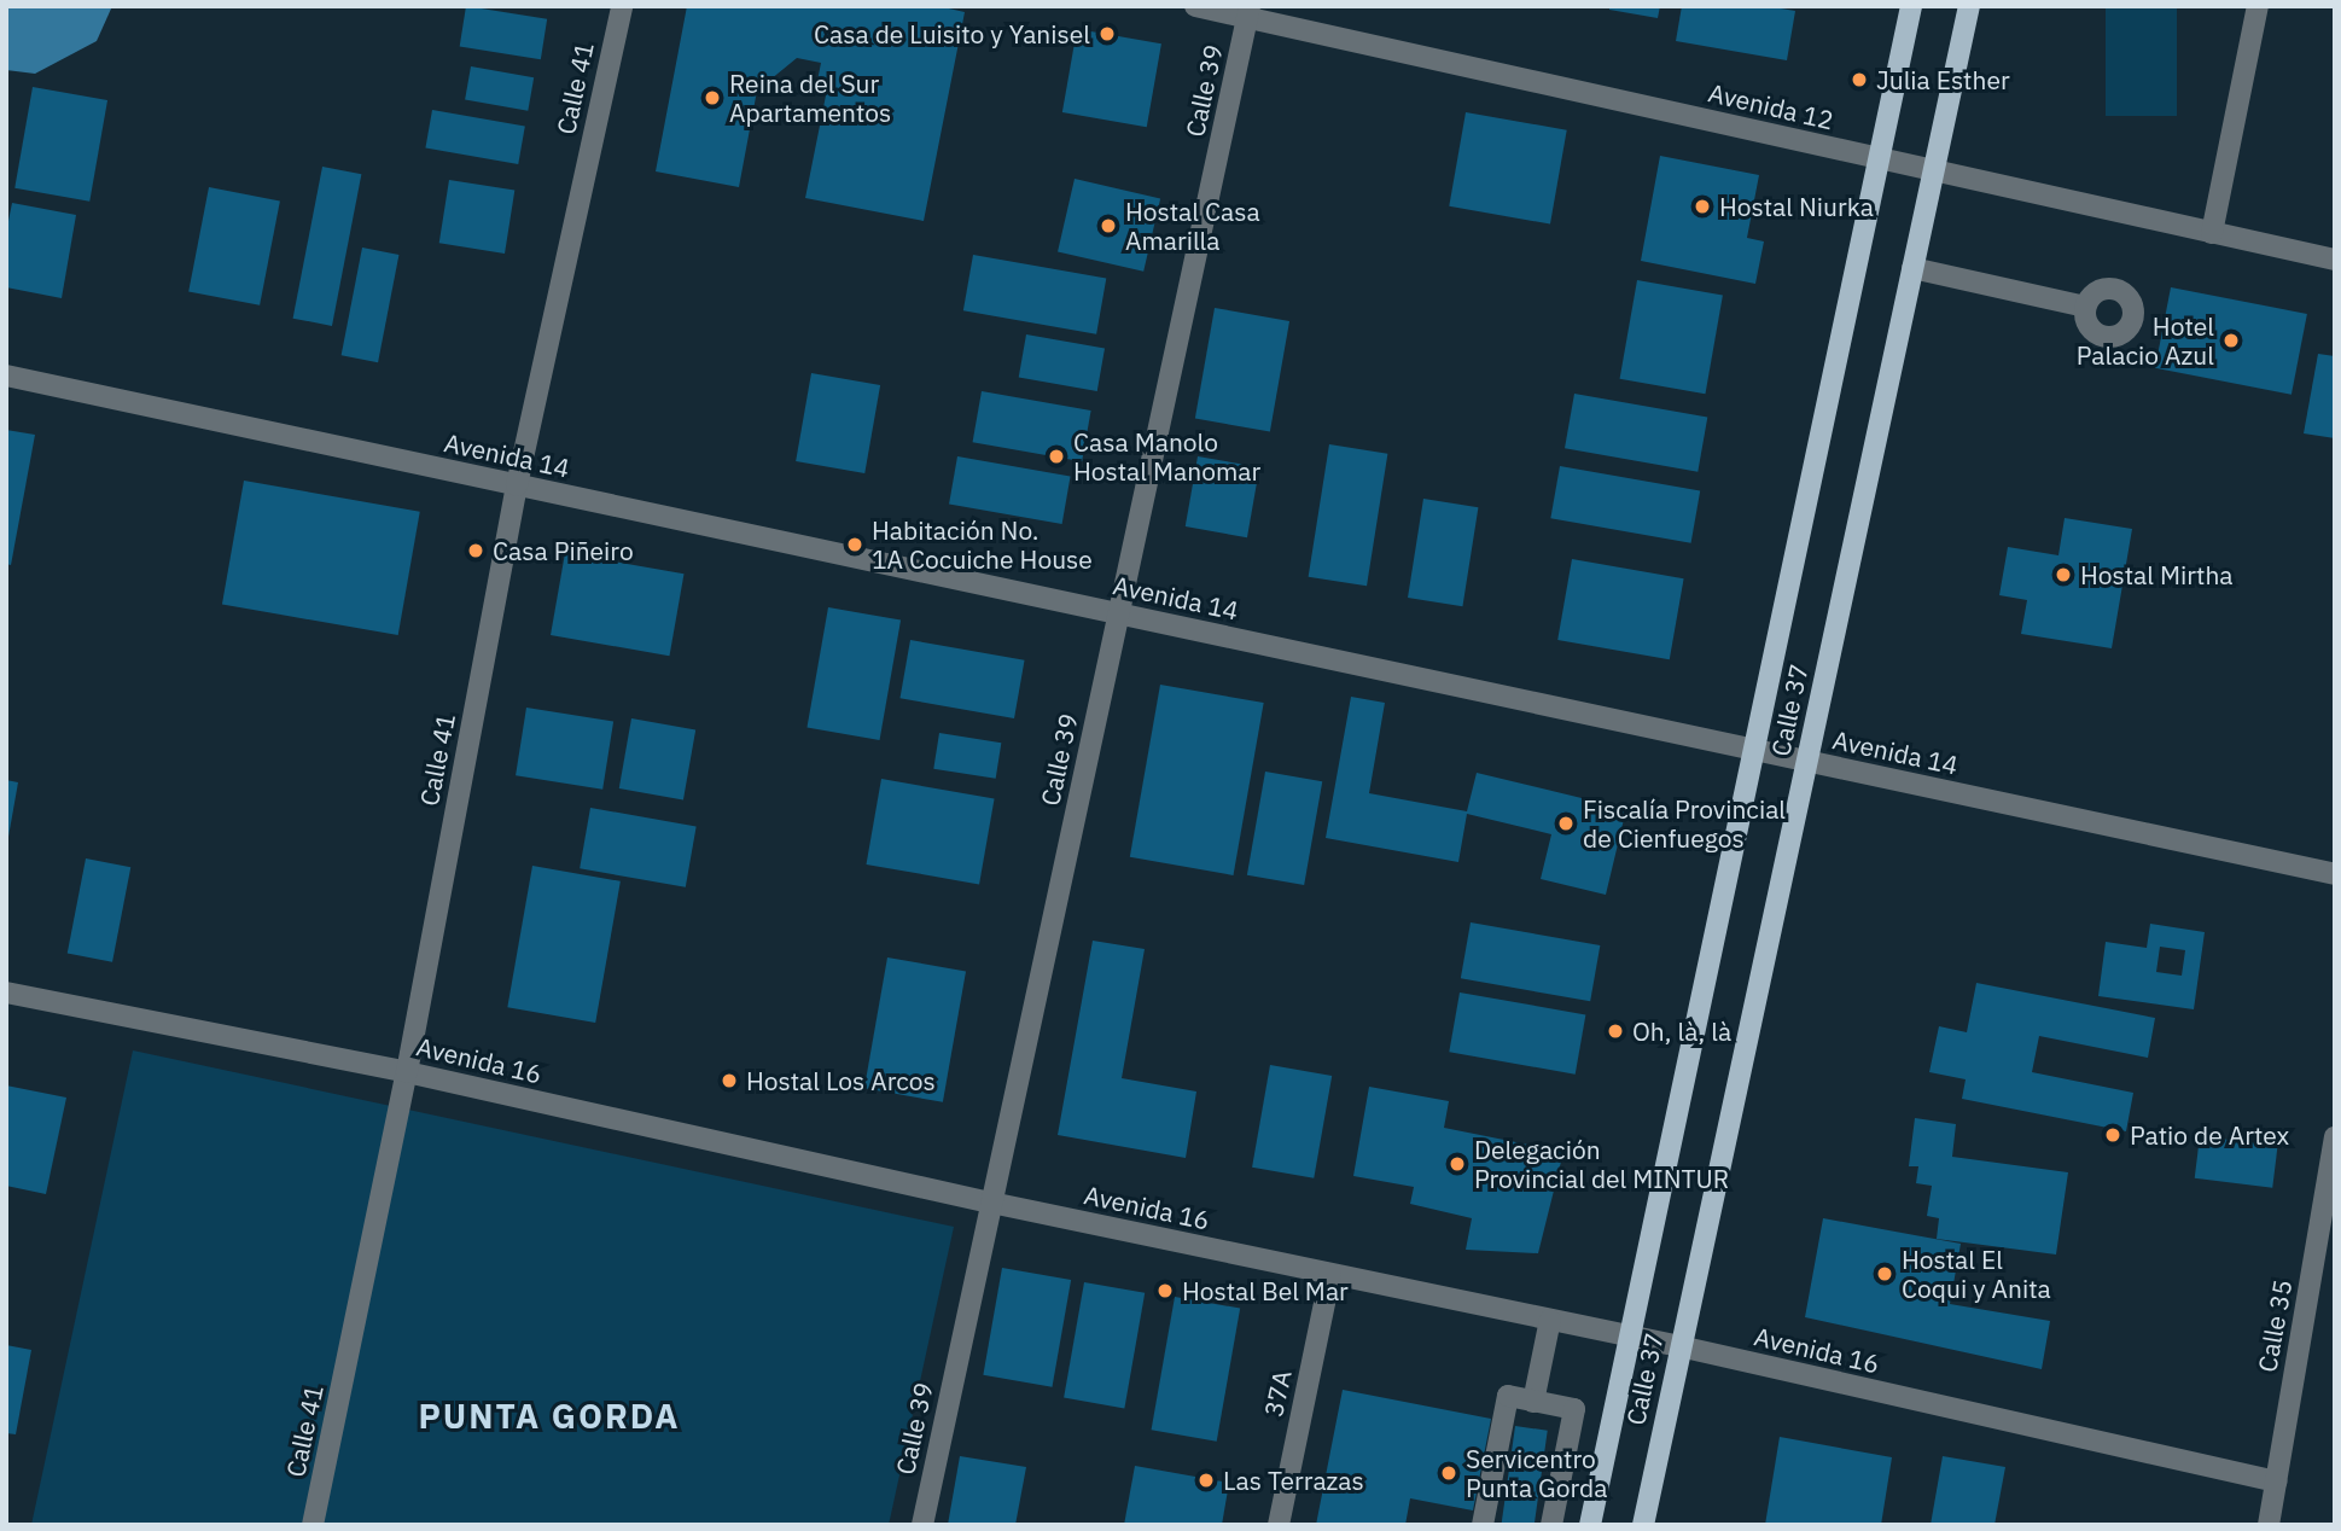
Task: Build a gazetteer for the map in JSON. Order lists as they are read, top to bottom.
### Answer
{
  "streets": {
    "main road": ["Calle 37"],
    "street": [
      "Calle 41",
      "Calle 39",
      "Avenida 12",
      "Avenida 14",
      "Avenida 16",
      "Calle 35",
      "37A"
    ]
  },
  "crossings": [
    ["Calle 41", "Avenida 14"],
    ["Calle 41", "Avenida 16"],
    ["Calle 39", "Avenida 12"],
    ["Calle 39", "Avenida 14"],
    ["Calle 39", "Avenida 16"],
    ["Avenida 12", "Calle 37"],
    ["Avenida 14", "Calle 37"],
    ["Calle 37", "Avenida 16"],
    ["Avenida 16", "Calle 35"],
    ["Avenida 16", "37A"]
  ],
  "districts": ["PUNTA GORDA"],
  "places": [
    "Casa de Luisito y Yanisel",
    "Julia Esther",
    "Reina del Sur Apartamentos",
    "Hostal Niurka",
    "Hostal Casa Amarilla",
    "Hotel Palacio Azul",
    "Casa Manolo Hostal Manomar",
    "Habitación No. 1A Cocuiche House",
    "Casa Piñeiro",
    "Hostal Mirtha",
    "Fiscalía Provincial de Cienfuegos",
    "Oh, là, là",
    "Hostal Los Arcos",
    "Patio de Artex",
    "Delegación Provincial del MINTUR",
    "Hostal El Coqui y Anita",
    "Hostal Bel Mar",
    "Servicentro Punta Gorda",
    "Las Terrazas"
  ]
}
